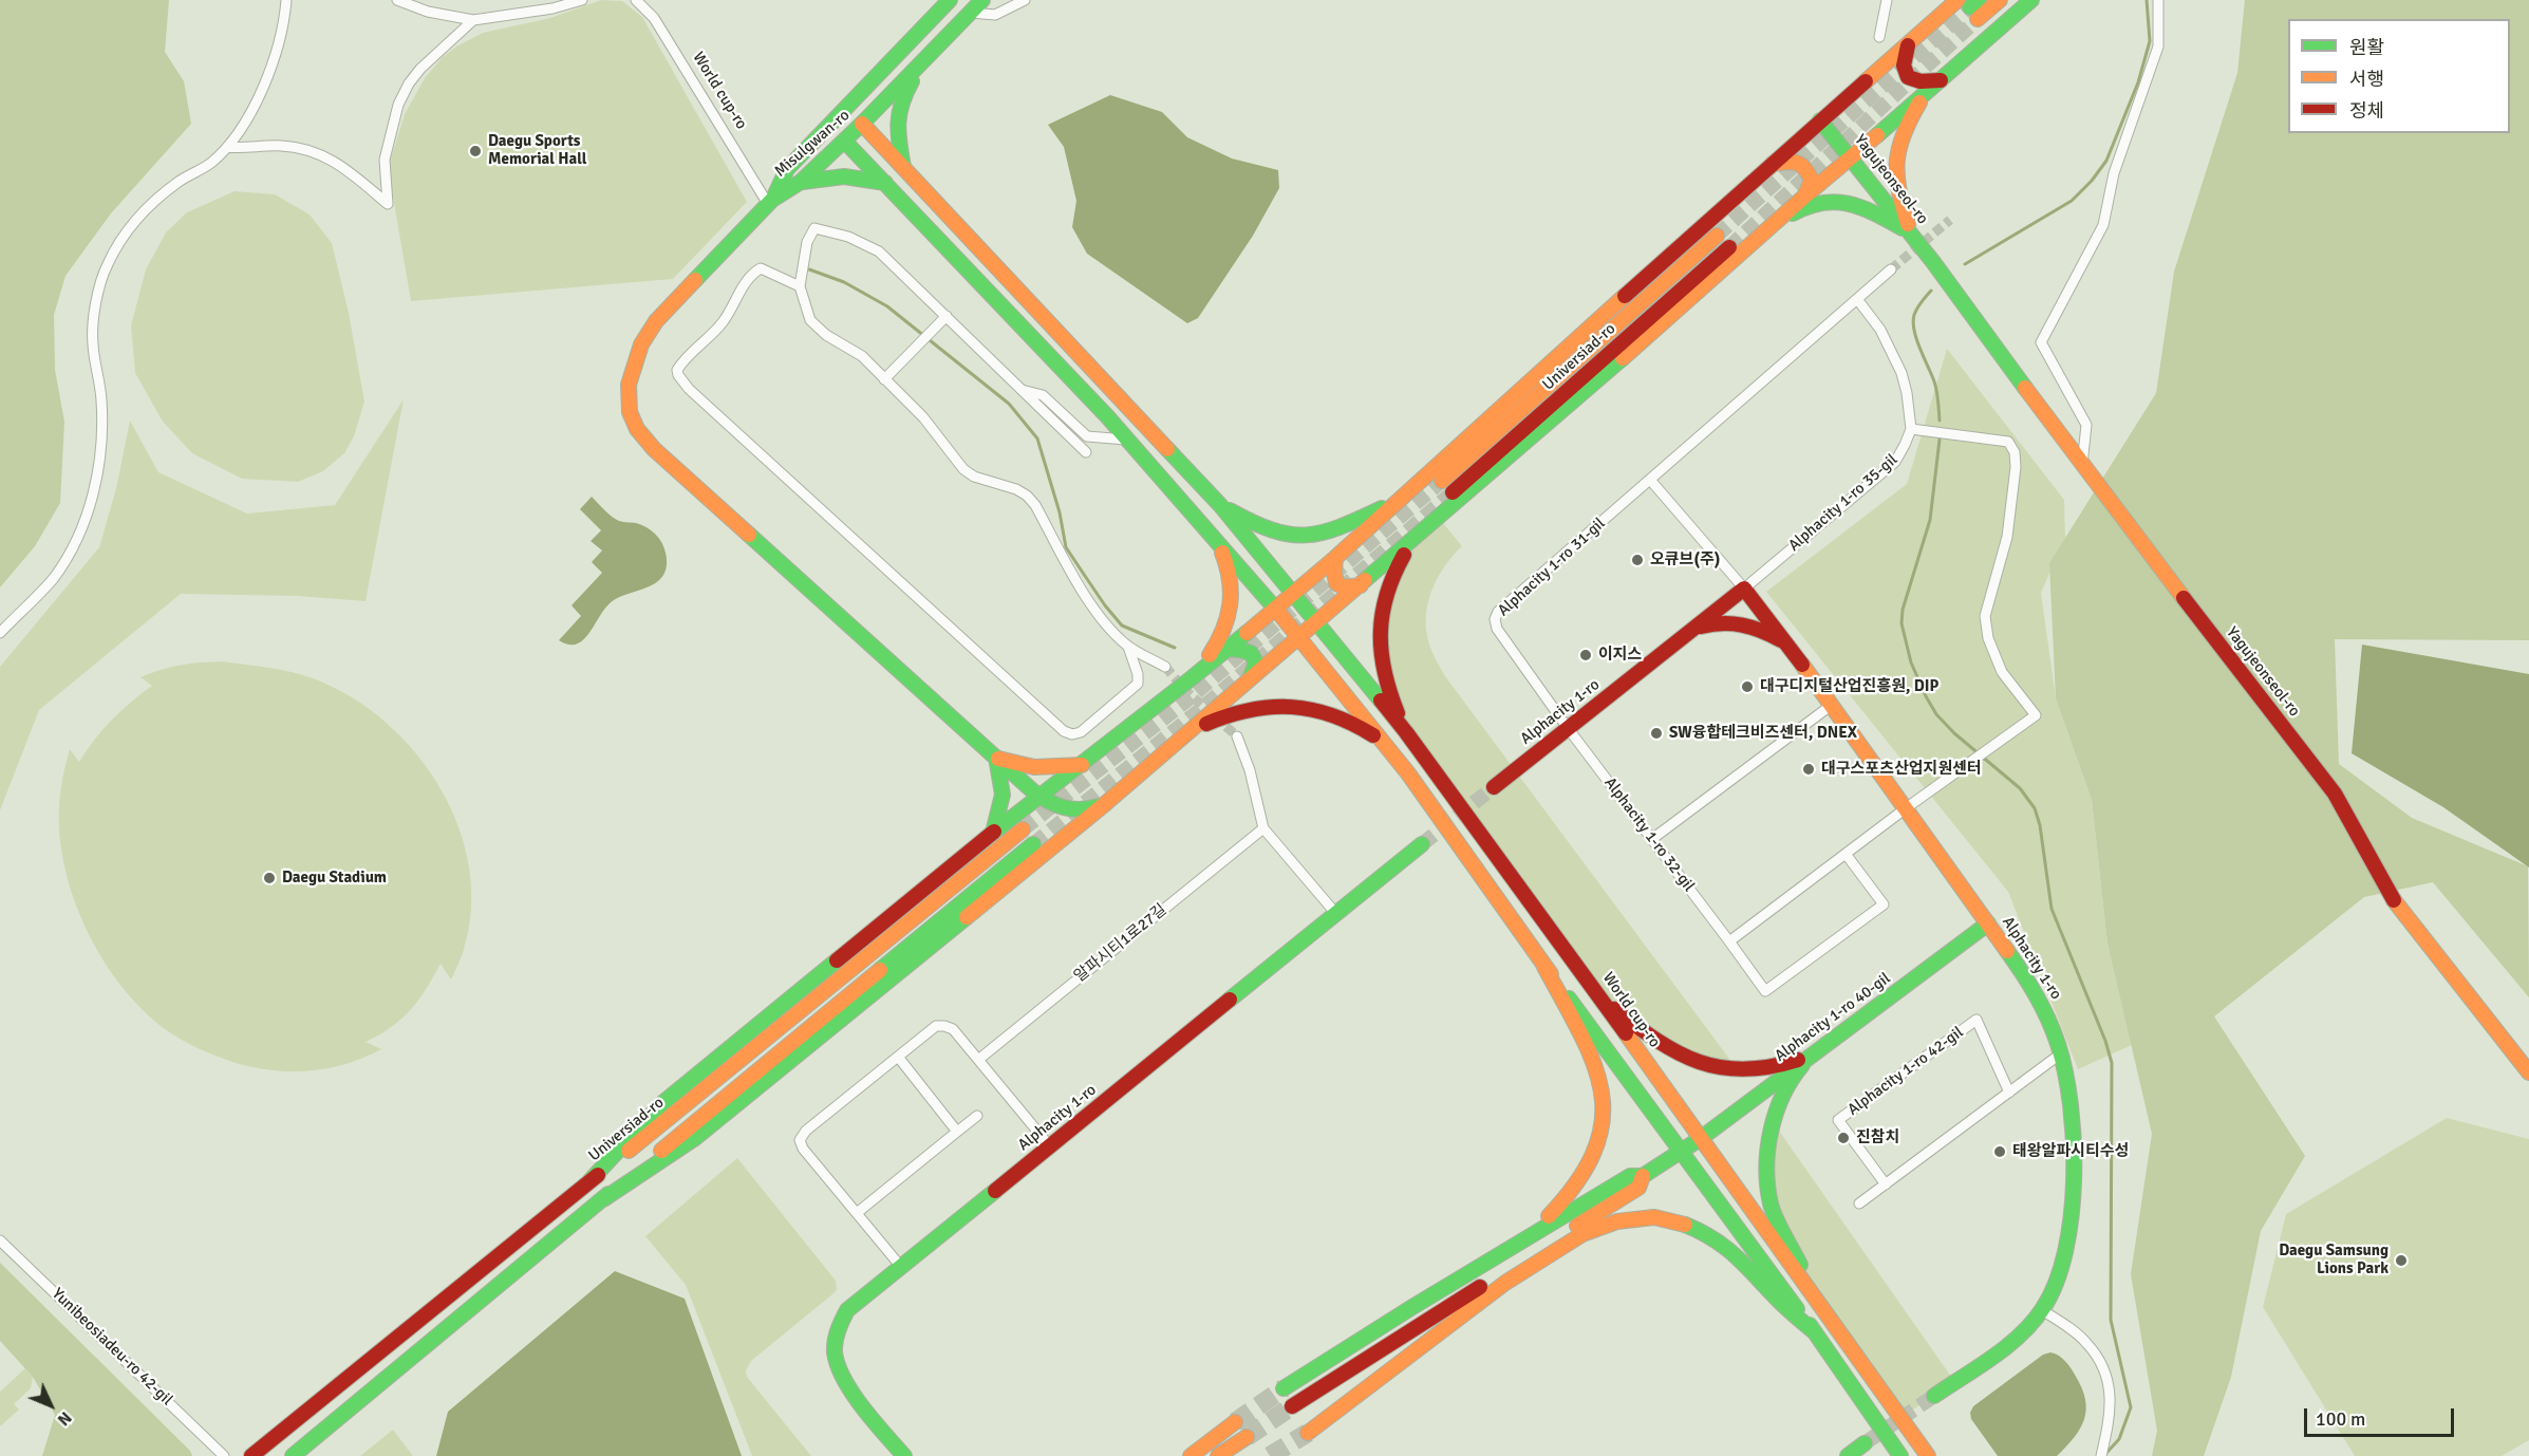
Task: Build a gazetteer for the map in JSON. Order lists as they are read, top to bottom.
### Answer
{
  "streets": {
    "main road": [
      "World cup-ro",
      "Misulgwan-ro",
      "Yagujeonseol-ro",
      "Universiad-ro",
      "Alphacity 1-ro",
      "Alphacity 1-ro 40-gil"
    ],
    "street": [
      "Alphacity 1-ro 35-gil",
      "Alphacity 1-ro 31-gil",
      "Alphacity 1-ro 32-gil",
      "알파시티1로27길",
      "Alphacity 1-ro 42-gil",
      "Yunibeosiadeu-ro 42-gil"
    ]
  },
  "crossings": [
    ["World cup-ro", "Misulgwan-ro"],
    ["World cup-ro", "Alphacity 1-ro 40-gil"],
    ["Alphacity 1-ro 35-gil", "Alphacity 1-ro"],
    ["Alphacity 1-ro 31-gil", "Alphacity 1-ro"],
    ["Alphacity 1-ro 31-gil", "Alphacity 1-ro 32-gil"],
    ["Alphacity 1-ro", "Alphacity 1-ro 32-gil"],
    ["Alphacity 1-ro", "Alphacity 1-ro 40-gil"]
  ],
  "places": [
    "Daegu Sports Memorial Hall",
    "오큐브(주)",
    "이지스",
    "대구디지털산업진흥원, DIP",
    "SW융합테크비즈센터, DNEX",
    "대구스포츠산업지원센터",
    "Daegu Stadium",
    "진참치",
    "태왕알파시티수성",
    "Daegu Samsung Lions Park"
  ],
  "legend": ["원활", "서행", "정체"],
  "scale_bar": "100 m",
  "north": "bottom right"
}
